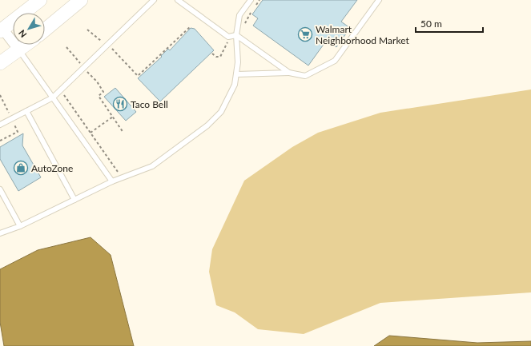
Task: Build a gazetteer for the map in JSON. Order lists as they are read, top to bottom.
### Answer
{
  "places": {
    "supermarket": ["Walmart Neighborhood Market"],
    "restaurant": ["Taco Bell"],
    "shop": ["AutoZone"]
  },
  "scale_bar": "50 m",
  "north": "bottom left"
}
